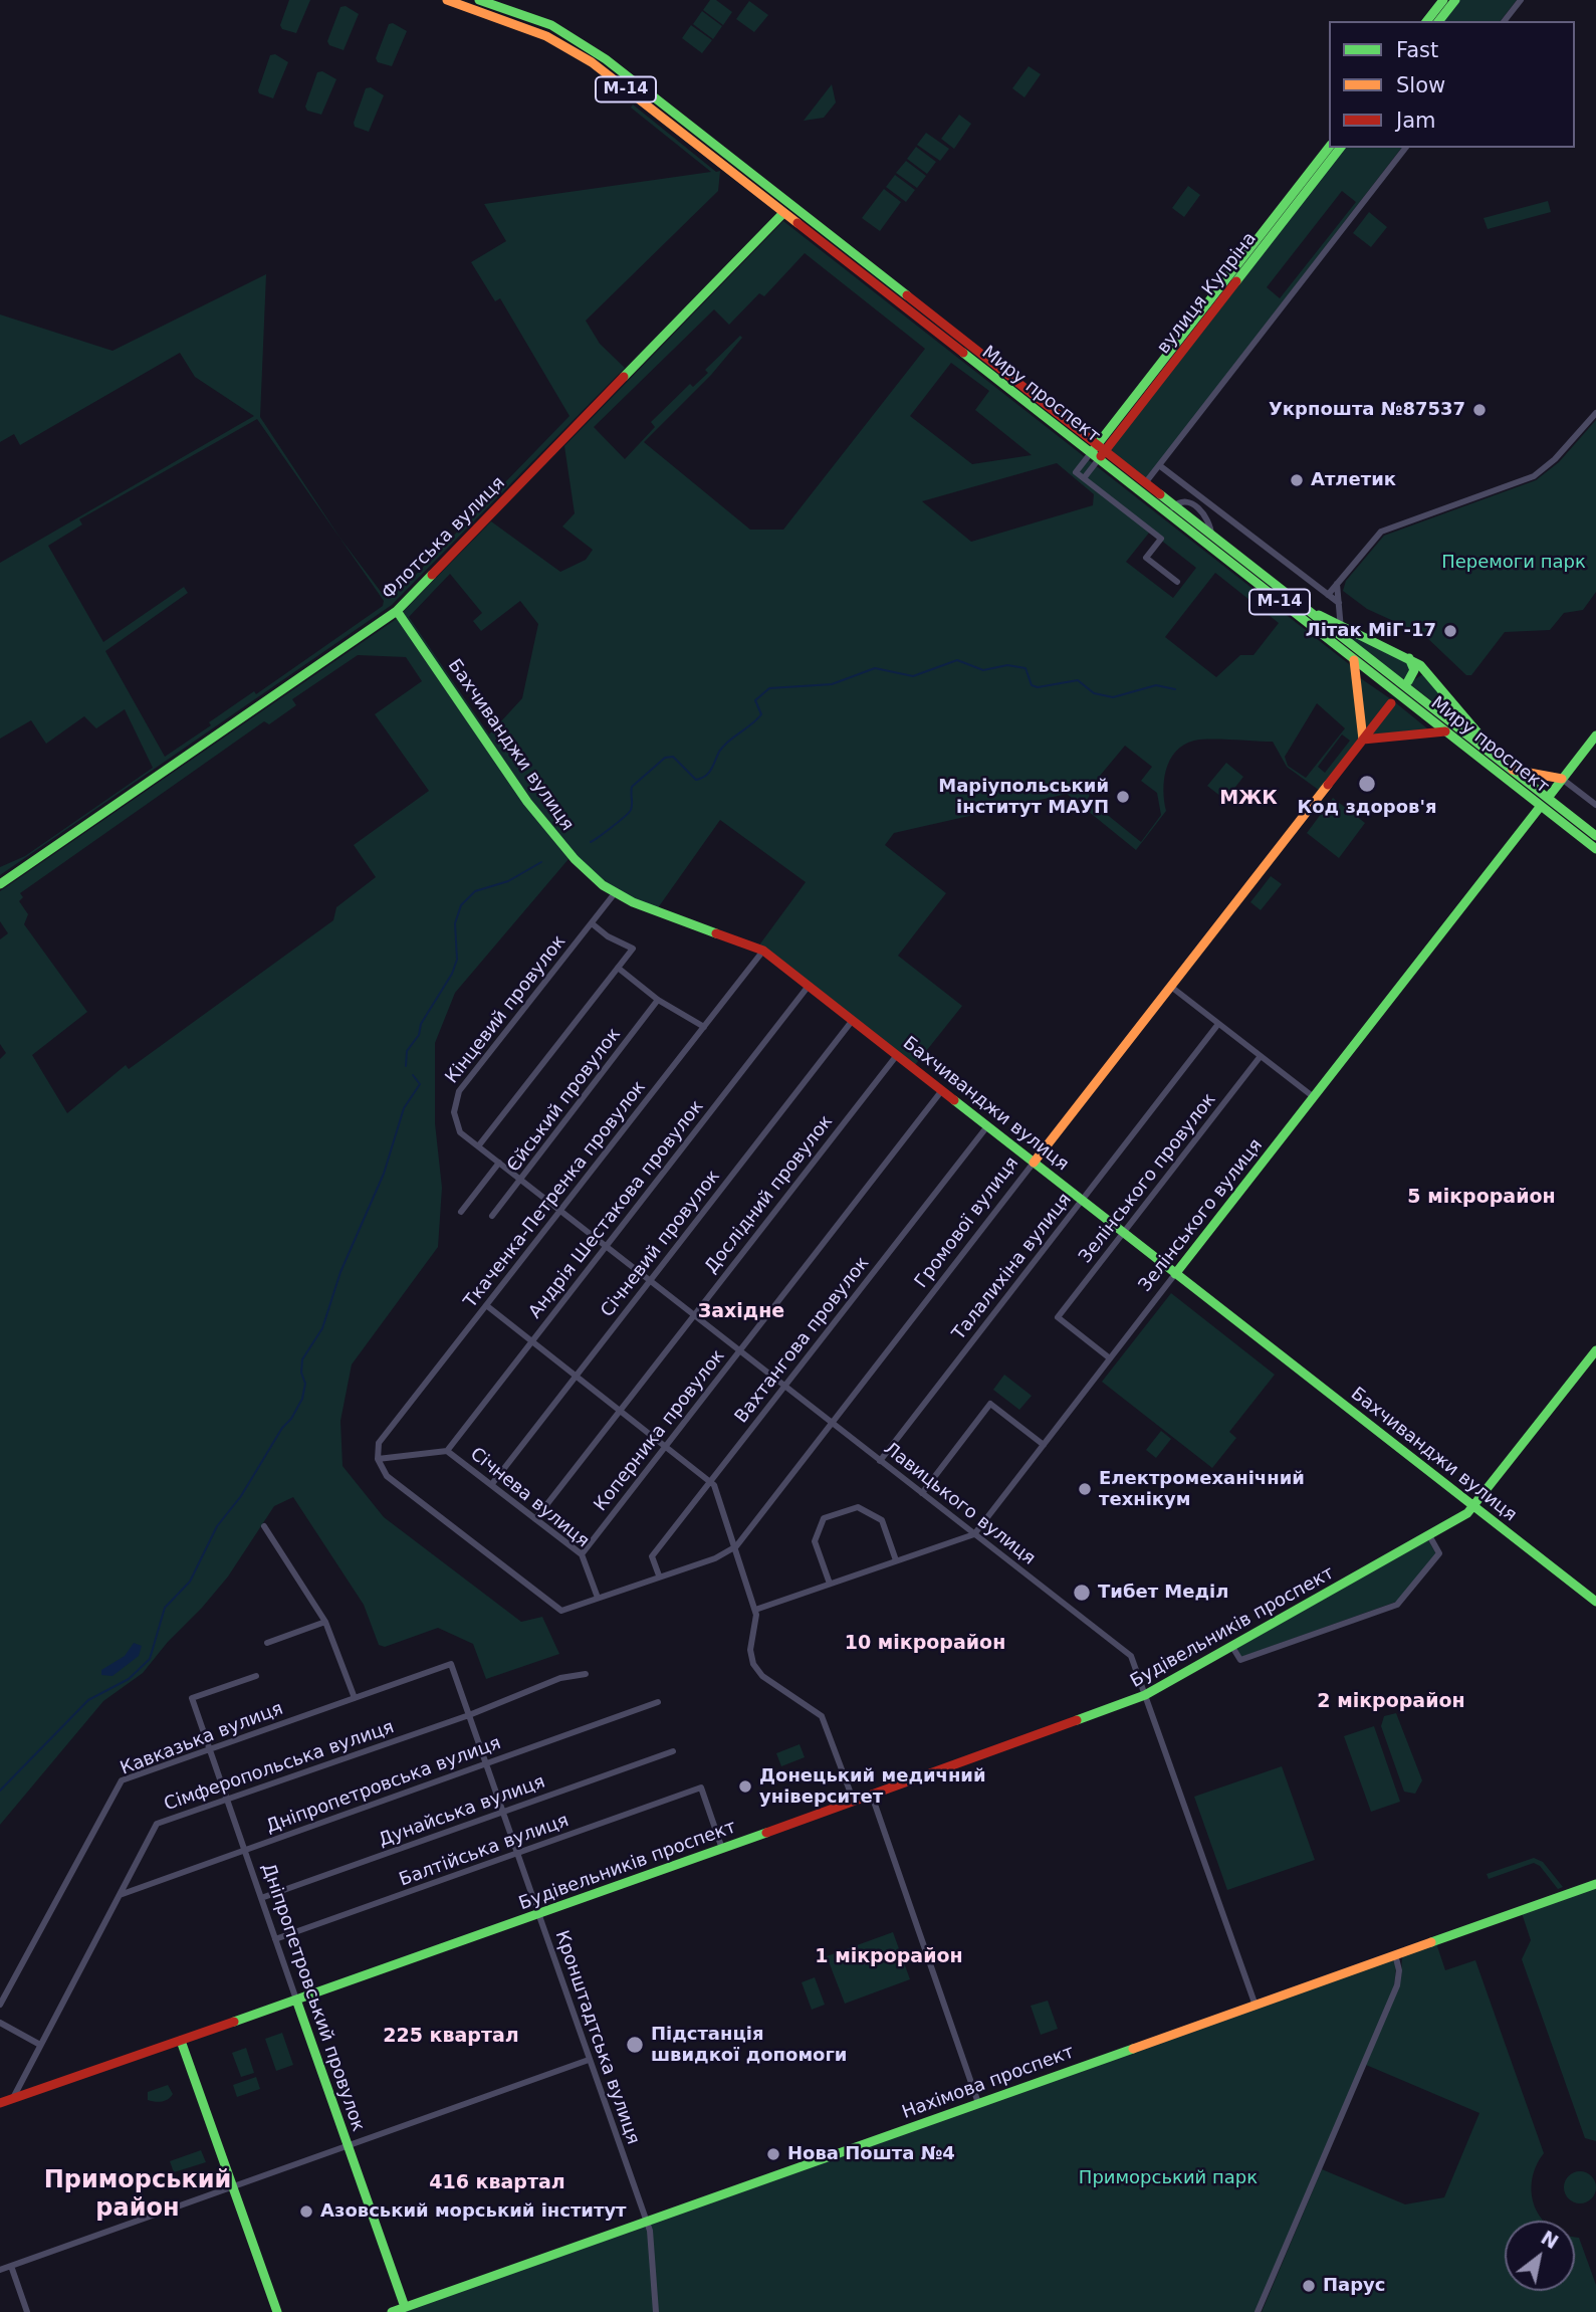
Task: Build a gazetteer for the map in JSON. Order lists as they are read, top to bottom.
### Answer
{
  "streets": {
    "main road": [
      "М-14",
      "вулиця Купріна",
      "Миру проспект",
      "Флотська вулиця",
      "Бахчиванджи вулиця",
      "Зелінського вулиця",
      "Громової вулиця",
      "Будівельників проспект",
      "Дніпропетровський провулок",
      "Нахімова проспект"
    ],
    "street": [
      "Кінцевий провулок",
      "Єйський провулок",
      "Зелінського провулок",
      "Ткаченка-Петренка провулок",
      "Дослідний провулок",
      "Андрія Шестакова провулок",
      "Січневий провулок",
      "Талалихіна вулиця",
      "Вахтангова провулок",
      "Коперника провулок",
      "Січнева вулиця",
      "Лавицького вулиця",
      "Кавказька вулиця",
      "Сімферопольська вулиця",
      "Дніпропетровська вулиця",
      "Дунайська вулиця",
      "Балтійська вулиця",
      "Кронштадтська вулиця"
    ]
  },
  "crossings": [
    ["вулиця Купріна", "Миру проспект"],
    ["Миру проспект", "Флотська вулиця"],
    ["Миру проспект", "Зелінського вулиця"],
    ["Флотська вулиця", "Бахчиванджи вулиця"],
    ["Бахчиванджи вулиця", "Кінцевий провулок"],
    ["Бахчиванджи вулиця", "Зелінського провулок"],
    ["Бахчиванджи вулиця", "Ткаченка-Петренка провулок"],
    ["Бахчиванджи вулиця", "Дослідний провулок"],
    ["Бахчиванджи вулиця", "Андрія Шестакова провулок"],
    ["Бахчиванджи вулиця", "Зелінського вулиця"],
    ["Бахчиванджи вулиця", "Громової вулиця"],
    ["Бахчиванджи вулиця", "Січневий провулок"],
    ["Бахчиванджи вулиця", "Талалихіна вулиця"],
    ["Бахчиванджи вулиця", "Вахтангова провулок"],
    ["Бахчиванджи вулиця", "Коперника провулок"],
    ["Бахчиванджи вулиця", "Будівельників проспект"],
    ["Кінцевий провулок", "Лавицького вулиця"],
    ["Єйський провулок", "Лавицького вулиця"],
    ["Зелінського провулок", "Зелінського вулиця"],
    ["Ткаченка-Петренка провулок", "Громової вулиця"],
    ["Ткаченка-Петренка провулок", "Січнева вулиця"],
    ["Ткаченка-Петренка провулок", "Лавицького вулиця"],
    ["Дослідний провулок", "Січнева вулиця"],
    ["Дослідний провулок", "Лавицького вулиця"],
    ["Андрія Шестакова провулок", "Січнева вулиця"],
    ["Андрія Шестакова провулок", "Лавицького вулиця"],
    ["Зелінського вулиця", "Лавицького вулиця"],
    ["Громової вулиця", "Вахтангова провулок"],
    ["Громової вулиця", "Січнева вулиця"],
    ["Громової вулиця", "Лавицького вулиця"],
    ["Січневий провулок", "Січнева вулиця"],
    ["Січневий провулок", "Лавицького вулиця"],
    ["Талалихіна вулиця", "Лавицького вулиця"],
    ["Вахтангова провулок", "Лавицького вулиця"],
    ["Коперника провулок", "Січнева вулиця"],
    ["Коперника провулок", "Лавицького вулиця"],
    ["Лавицького вулиця", "Будівельників проспект"],
    ["Лавицького вулиця", "Нахімова проспект"],
    ["Будівельників проспект", "Сімферопольська вулиця"],
    ["Будівельників проспект", "Балтійська вулиця"],
    ["Будівельників проспект", "Дніпропетровський провулок"],
    ["Будівельників проспект", "Кронштадтська вулиця"],
    ["Кавказька вулиця", "Дніпропетровський провулок"],
    ["Кавказька вулиця", "Кронштадтська вулиця"],
    ["Сімферопольська вулиця", "Дніпропетровська вулиця"],
    ["Сімферопольська вулиця", "Дніпропетровський провулок"],
    ["Сімферопольська вулиця", "Кронштадтська вулиця"],
    ["Дніпропетровська вулиця", "Дніпропетровський провулок"],
    ["Дніпропетровська вулиця", "Кронштадтська вулиця"],
    ["Дунайська вулиця", "Дніпропетровський провулок"],
    ["Дунайська вулиця", "Кронштадтська вулиця"],
    ["Балтійська вулиця", "Дніпропетровський провулок"],
    ["Балтійська вулиця", "Кронштадтська вулиця"],
    ["Дніпропетровський провулок", "Нахімова проспект"],
    ["Кронштадтська вулиця", "Нахімова проспект"]
  ],
  "districts": [
    "МЖК",
    "5 мікрорайон",
    "Західне",
    "10 мікрорайон",
    "2 мікрорайон",
    "1 мікрорайон",
    "225 квартал",
    "Приморський район",
    "416 квартал"
  ],
  "parks": ["Перемоги парк", "Приморський парк"],
  "places": [
    "Укрпошта №87537",
    "Атлетик",
    "Літак МіГ-17",
    "Код здоров'я",
    "Маріупольський інститут МАУП",
    "Електромеханічний технікум",
    "Тибет Меділ",
    "Донецький медичний університет",
    "Підстанція швидкої допомоги",
    "Нова Пошта №4",
    "Азовський морський інститут",
    "Парус"
  ],
  "legend": ["Fast", "Slow", "Jam"],
  "north": "top right"
}
